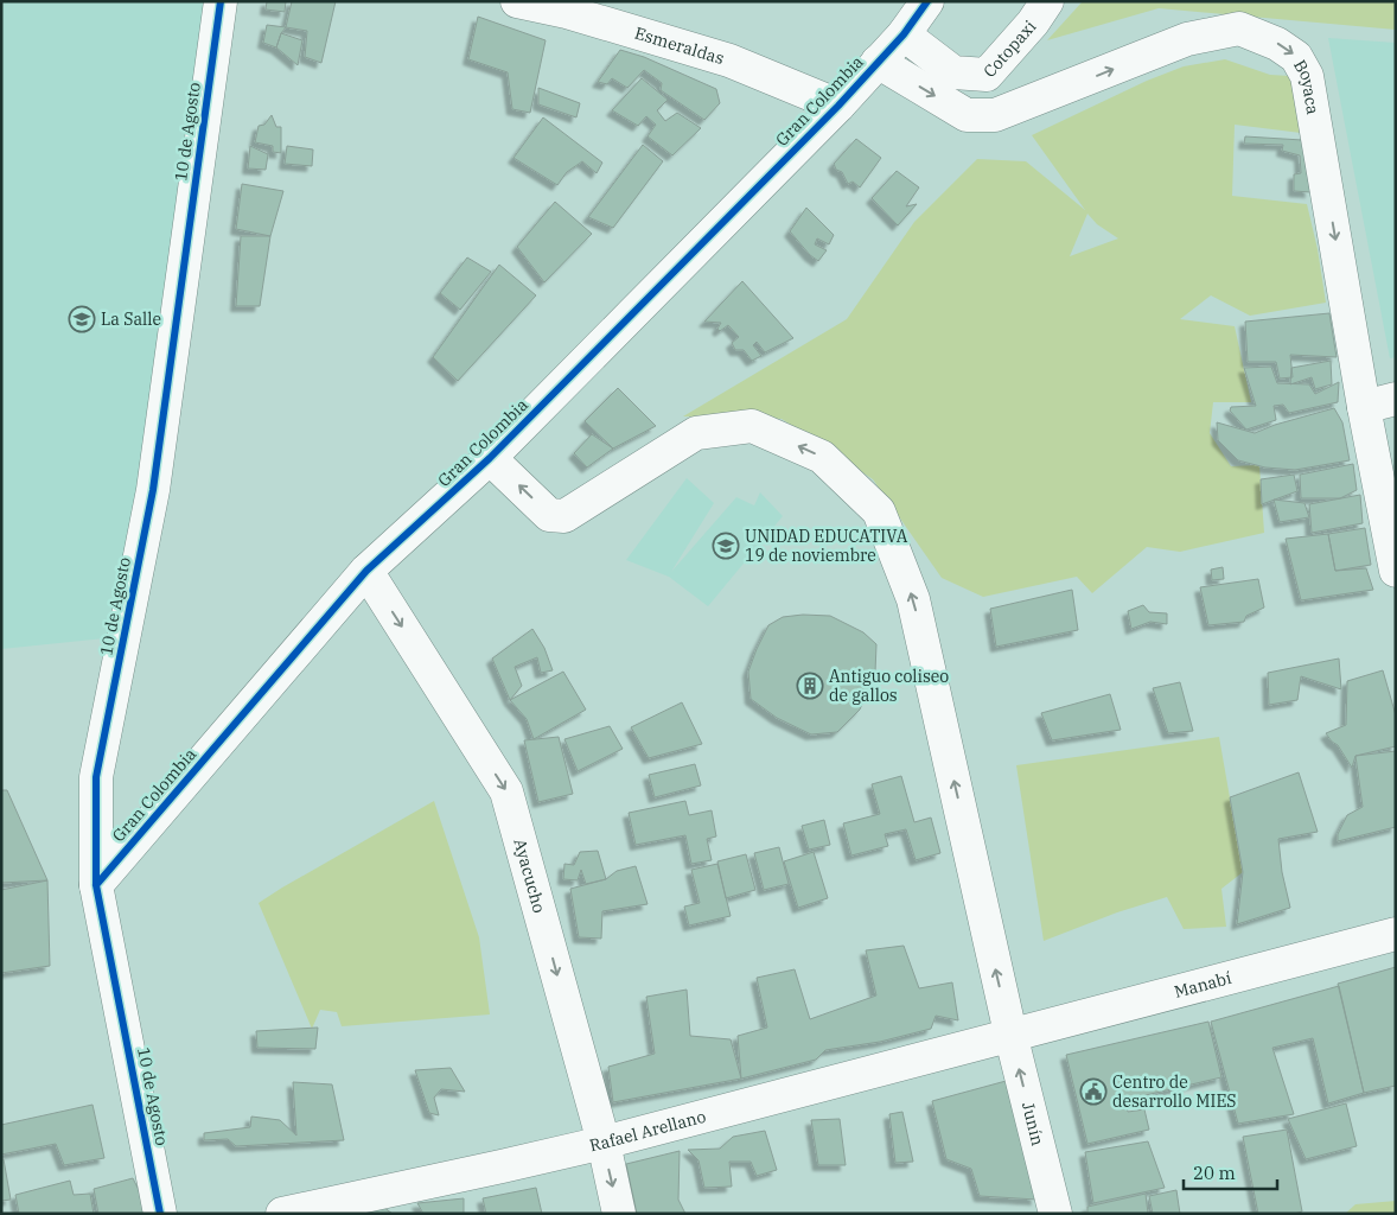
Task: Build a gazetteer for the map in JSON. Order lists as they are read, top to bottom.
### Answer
{
  "streets": {
    "street": [
      "Cotopaxi",
      "Esmeraldas",
      "Boyaca",
      "Gran Colombia",
      "10 de Agosto",
      "Ayacucho",
      "Manabí",
      "Junín",
      "Rafael Arellano"
    ]
  },
  "crossings": [
    ["Cotopaxi", "Gran Colombia"],
    ["Esmeraldas", "Gran Colombia"],
    ["Boyaca", "Gran Colombia"],
    ["Gran Colombia", "10 de Agosto"],
    ["Gran Colombia", "Ayacucho"],
    ["Gran Colombia", "Junín"],
    ["Ayacucho", "Rafael Arellano"],
    ["Manabí", "Junín"],
    ["Manabí", "Rafael Arellano"],
    ["Junín", "Rafael Arellano"]
  ],
  "one_way": ["Ayacucho"],
  "places": {
    "school or university": ["La Salle", "UNIDAD EDUCATIVA 19 de noviembre"],
    "building": ["Antiguo coliseo de gallos"],
    "public building": ["Centro de desarrollo MIES"]
  },
  "scale_bar": "20 m"
}
